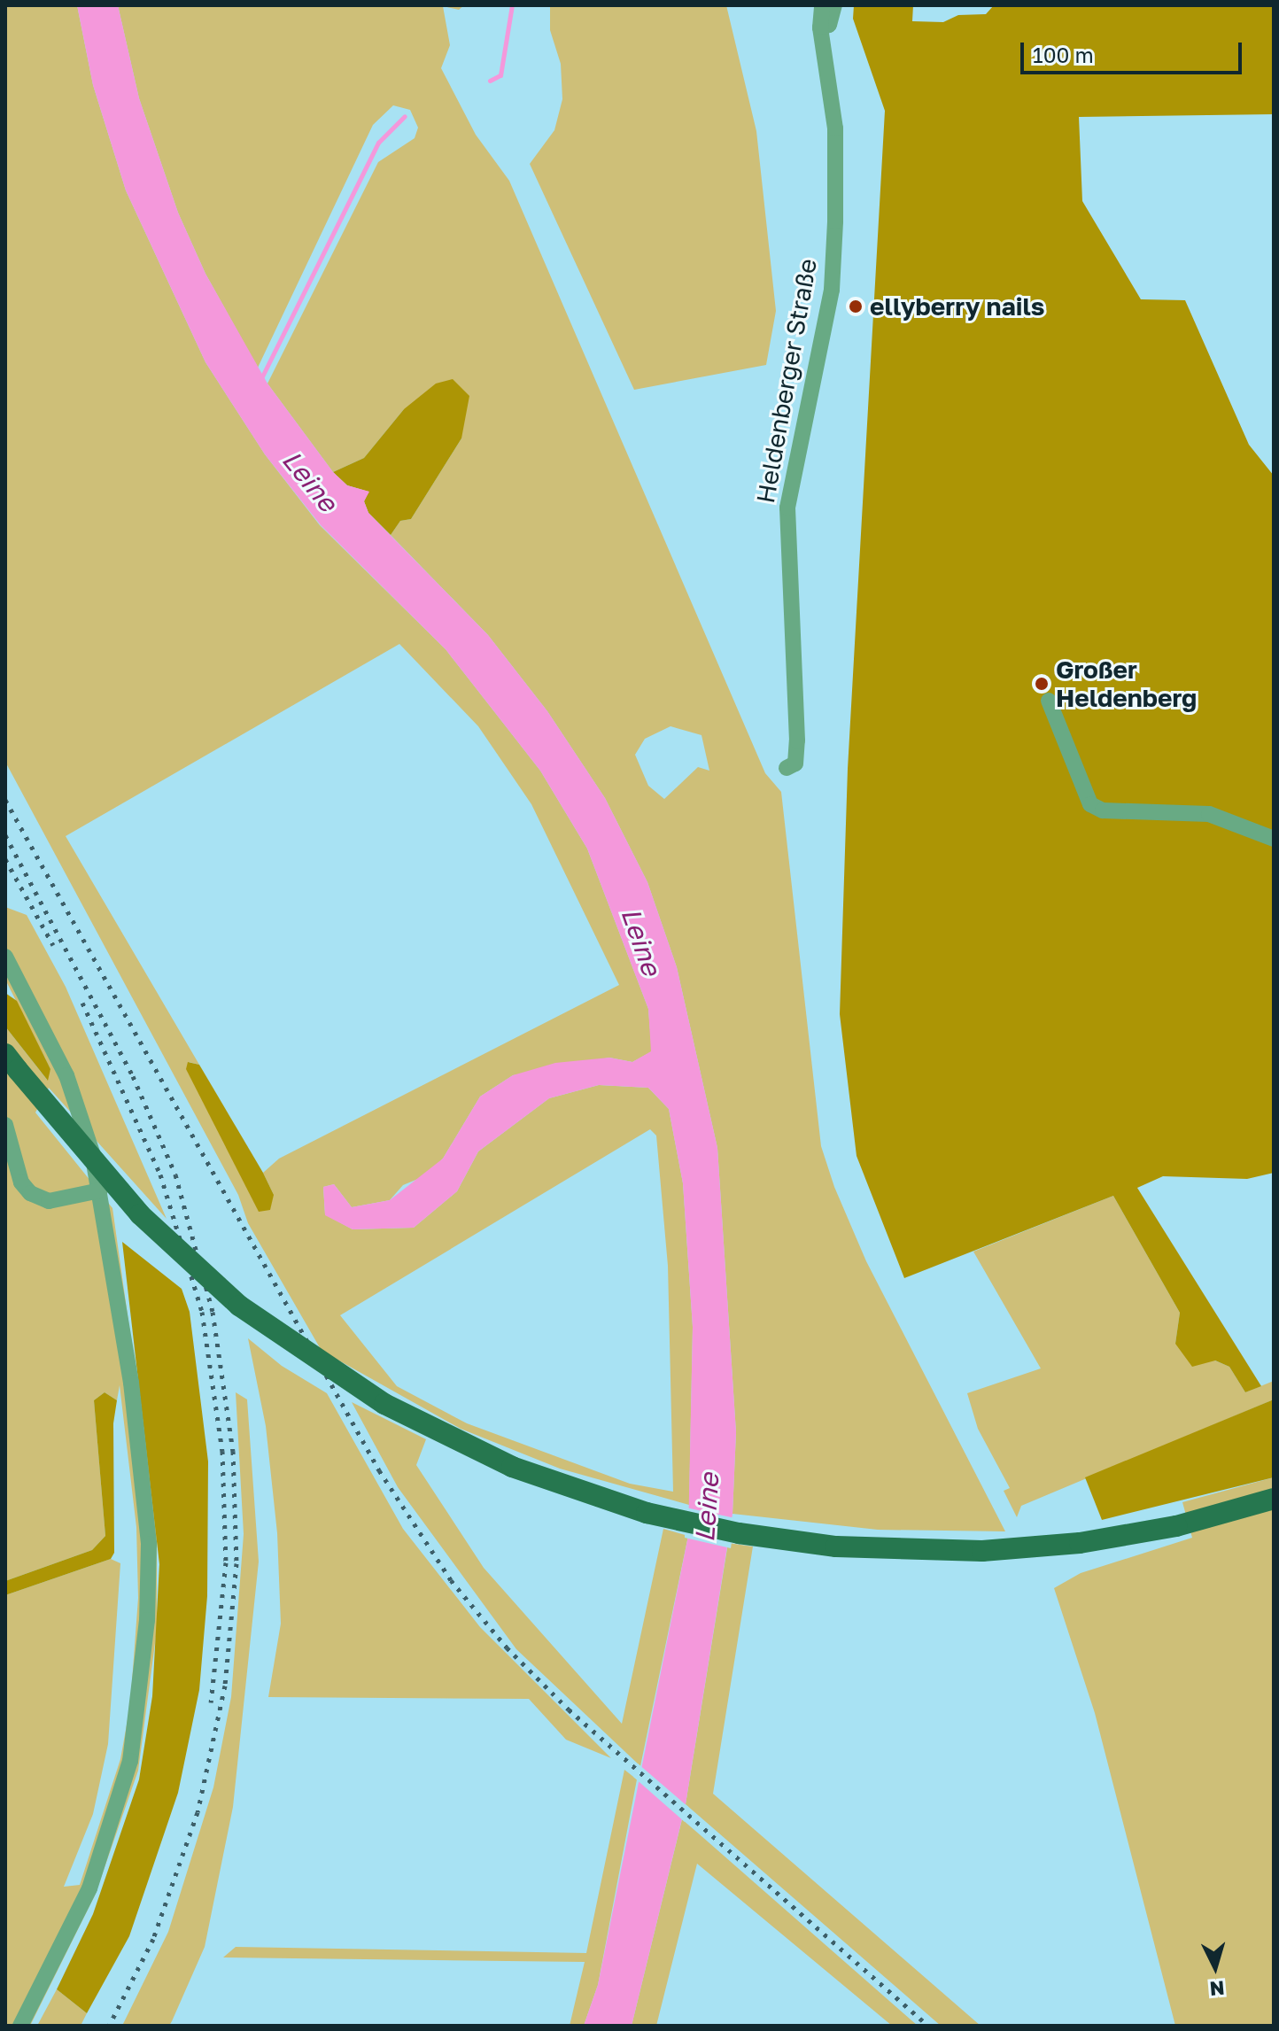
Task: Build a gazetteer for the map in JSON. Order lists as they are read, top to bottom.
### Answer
{
  "streets": {
    "street": ["Heldenberger Straße"]
  },
  "water": ["Leine"],
  "places": ["ellyberry nails", "Großer Heldenberg"],
  "scale_bar": "100 m",
  "north": "bottom"
}
